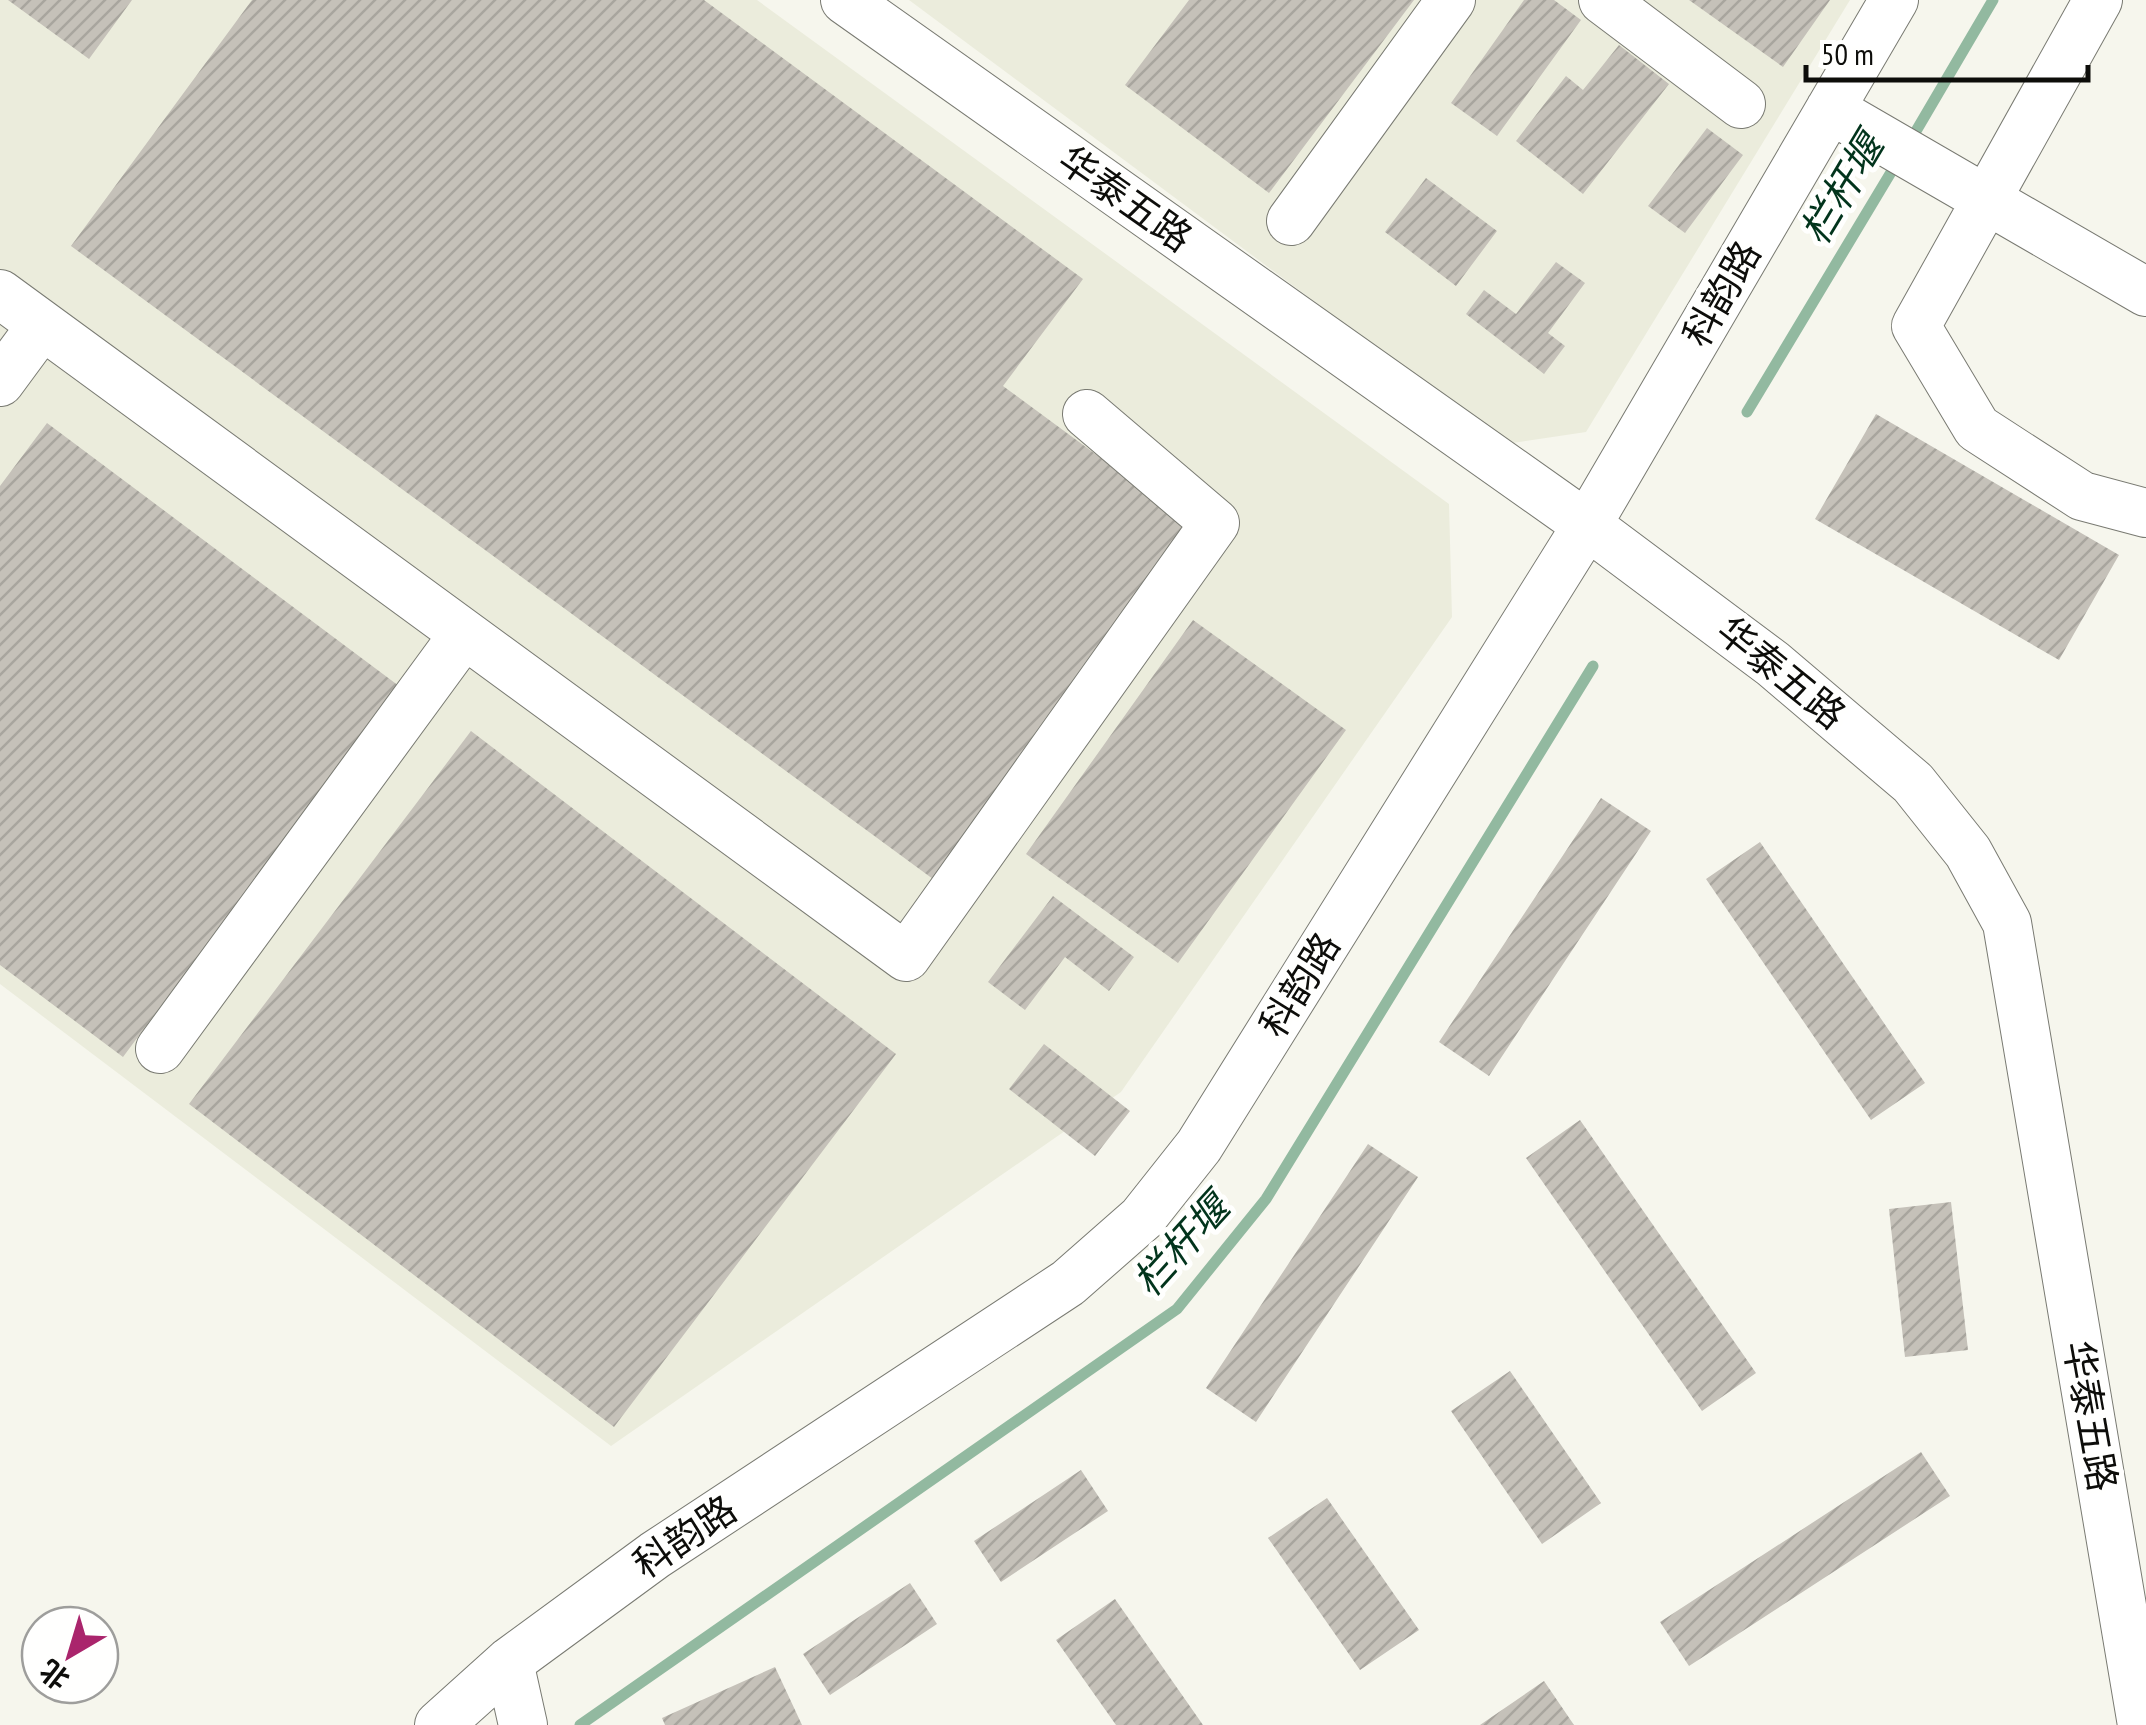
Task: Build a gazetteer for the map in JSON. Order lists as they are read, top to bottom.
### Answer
{
  "streets": {
    "street": ["华泰五路", "科韵路"]
  },
  "crossings": [
    ["华泰五路", "科韵路"]
  ],
  "water": ["栏杆堰"],
  "scale_bar": "50 m",
  "north": "bottom left"
}
